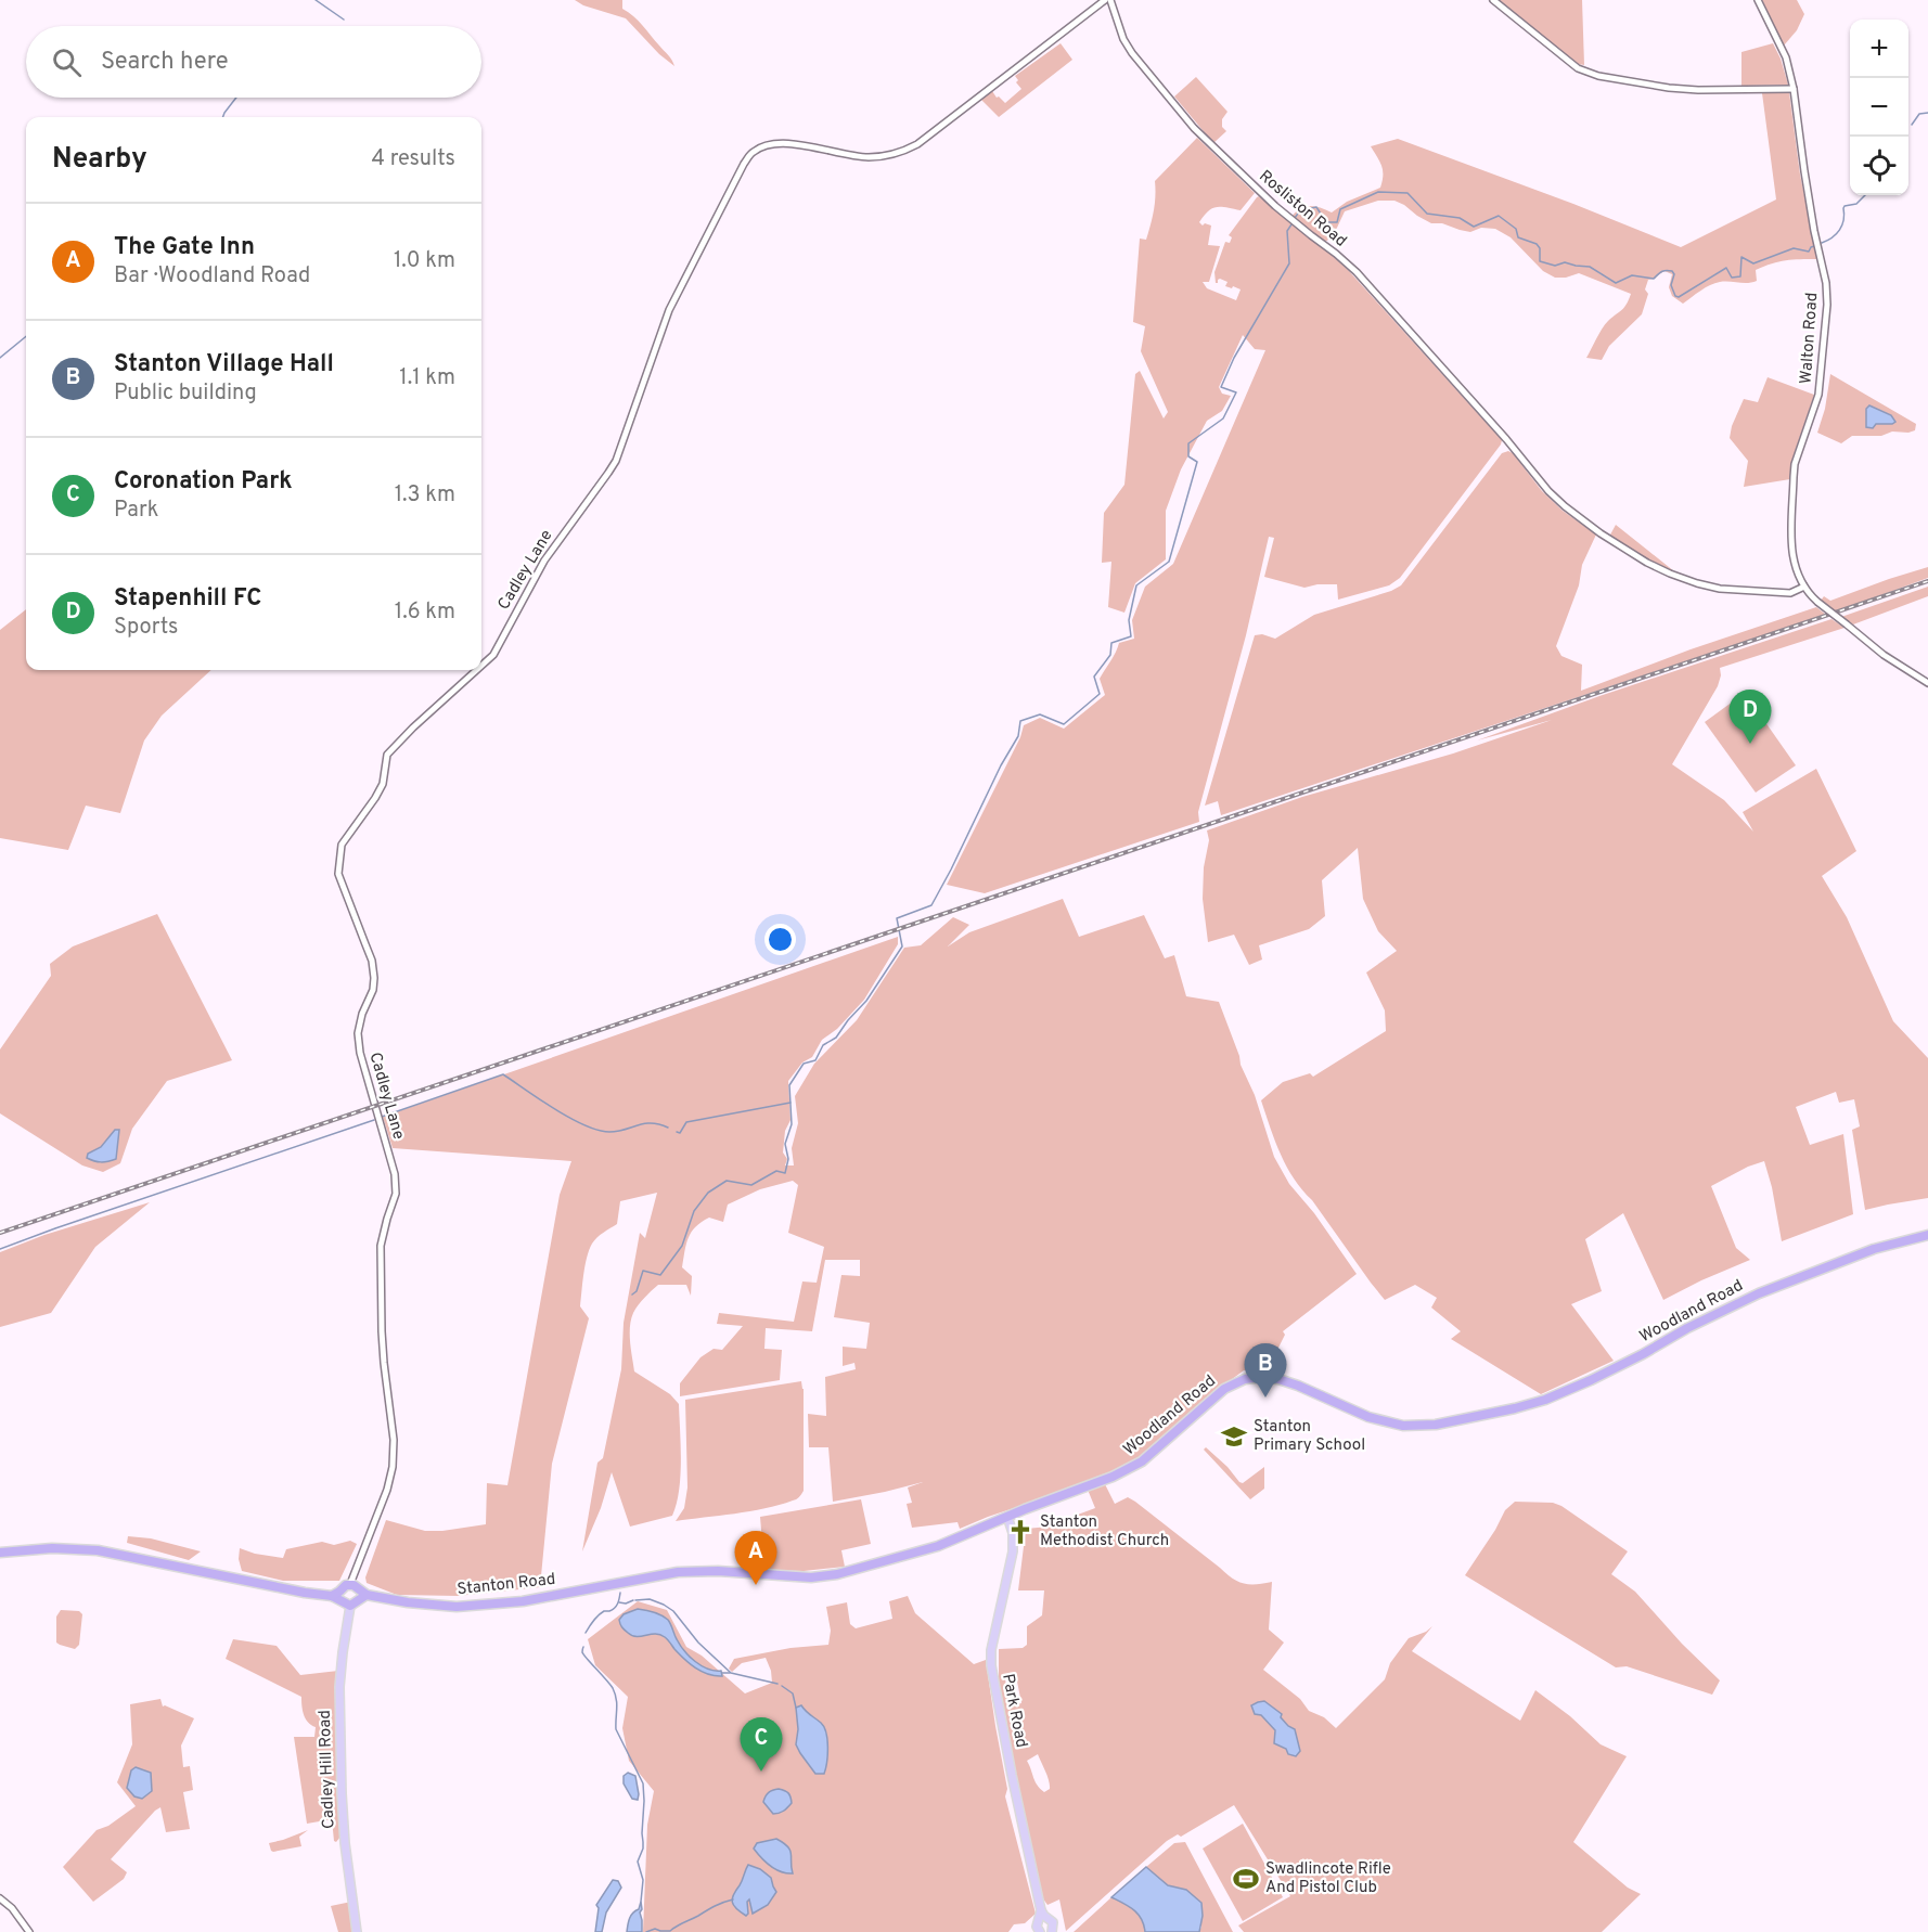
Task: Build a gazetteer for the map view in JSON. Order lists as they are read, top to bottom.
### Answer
{
  "streets": {
    "highway": ["Woodland Road", "Stanton Road"],
    "main road": ["Park Road", "Cadley Hill Road"],
    "street": ["Rosliston Road", "Walton Road", "Cadley Lane"]
  },
  "crossings": [
    ["Rosliston Road", "Walton Road"],
    ["Rosliston Road", "Cadley Lane"],
    ["Cadley Lane", "Stanton Road"],
    ["Cadley Lane", "Cadley Hill Road"],
    ["Woodland Road", "Stanton Road"],
    ["Woodland Road", "Park Road"],
    ["Stanton Road", "Cadley Hill Road"]
  ],
  "places": {
    "school or university": ["Stanton Primary School"],
    "church": ["Stanton Methodist Church"],
    "sports": ["Swadlincote Rifle And Pistol Club"]
  },
  "page": {
    "map_buttons": ["+", "−"],
    "search": "Search here",
    "heading": ["Nearby", "4 results"],
    "list": [
      {
        "mark": "A",
        "name": "The Gate Inn",
        "note": "Bar · Woodland Road",
        "value": "1.0 km"
      },
      {
        "mark": "B",
        "name": "Stanton Village Hall",
        "note": "Public building",
        "value": "1.1 km"
      },
      {
        "mark": "C",
        "name": "Coronation Park",
        "note": "Park",
        "value": "1.3 km"
      },
      {
        "mark": "D",
        "name": "Stapenhill FC",
        "note": "Sports",
        "value": "1.6 km"
      }
    ],
    "pins": [
      "D",
      "B",
      "A",
      "C"
    ]
  }
}
